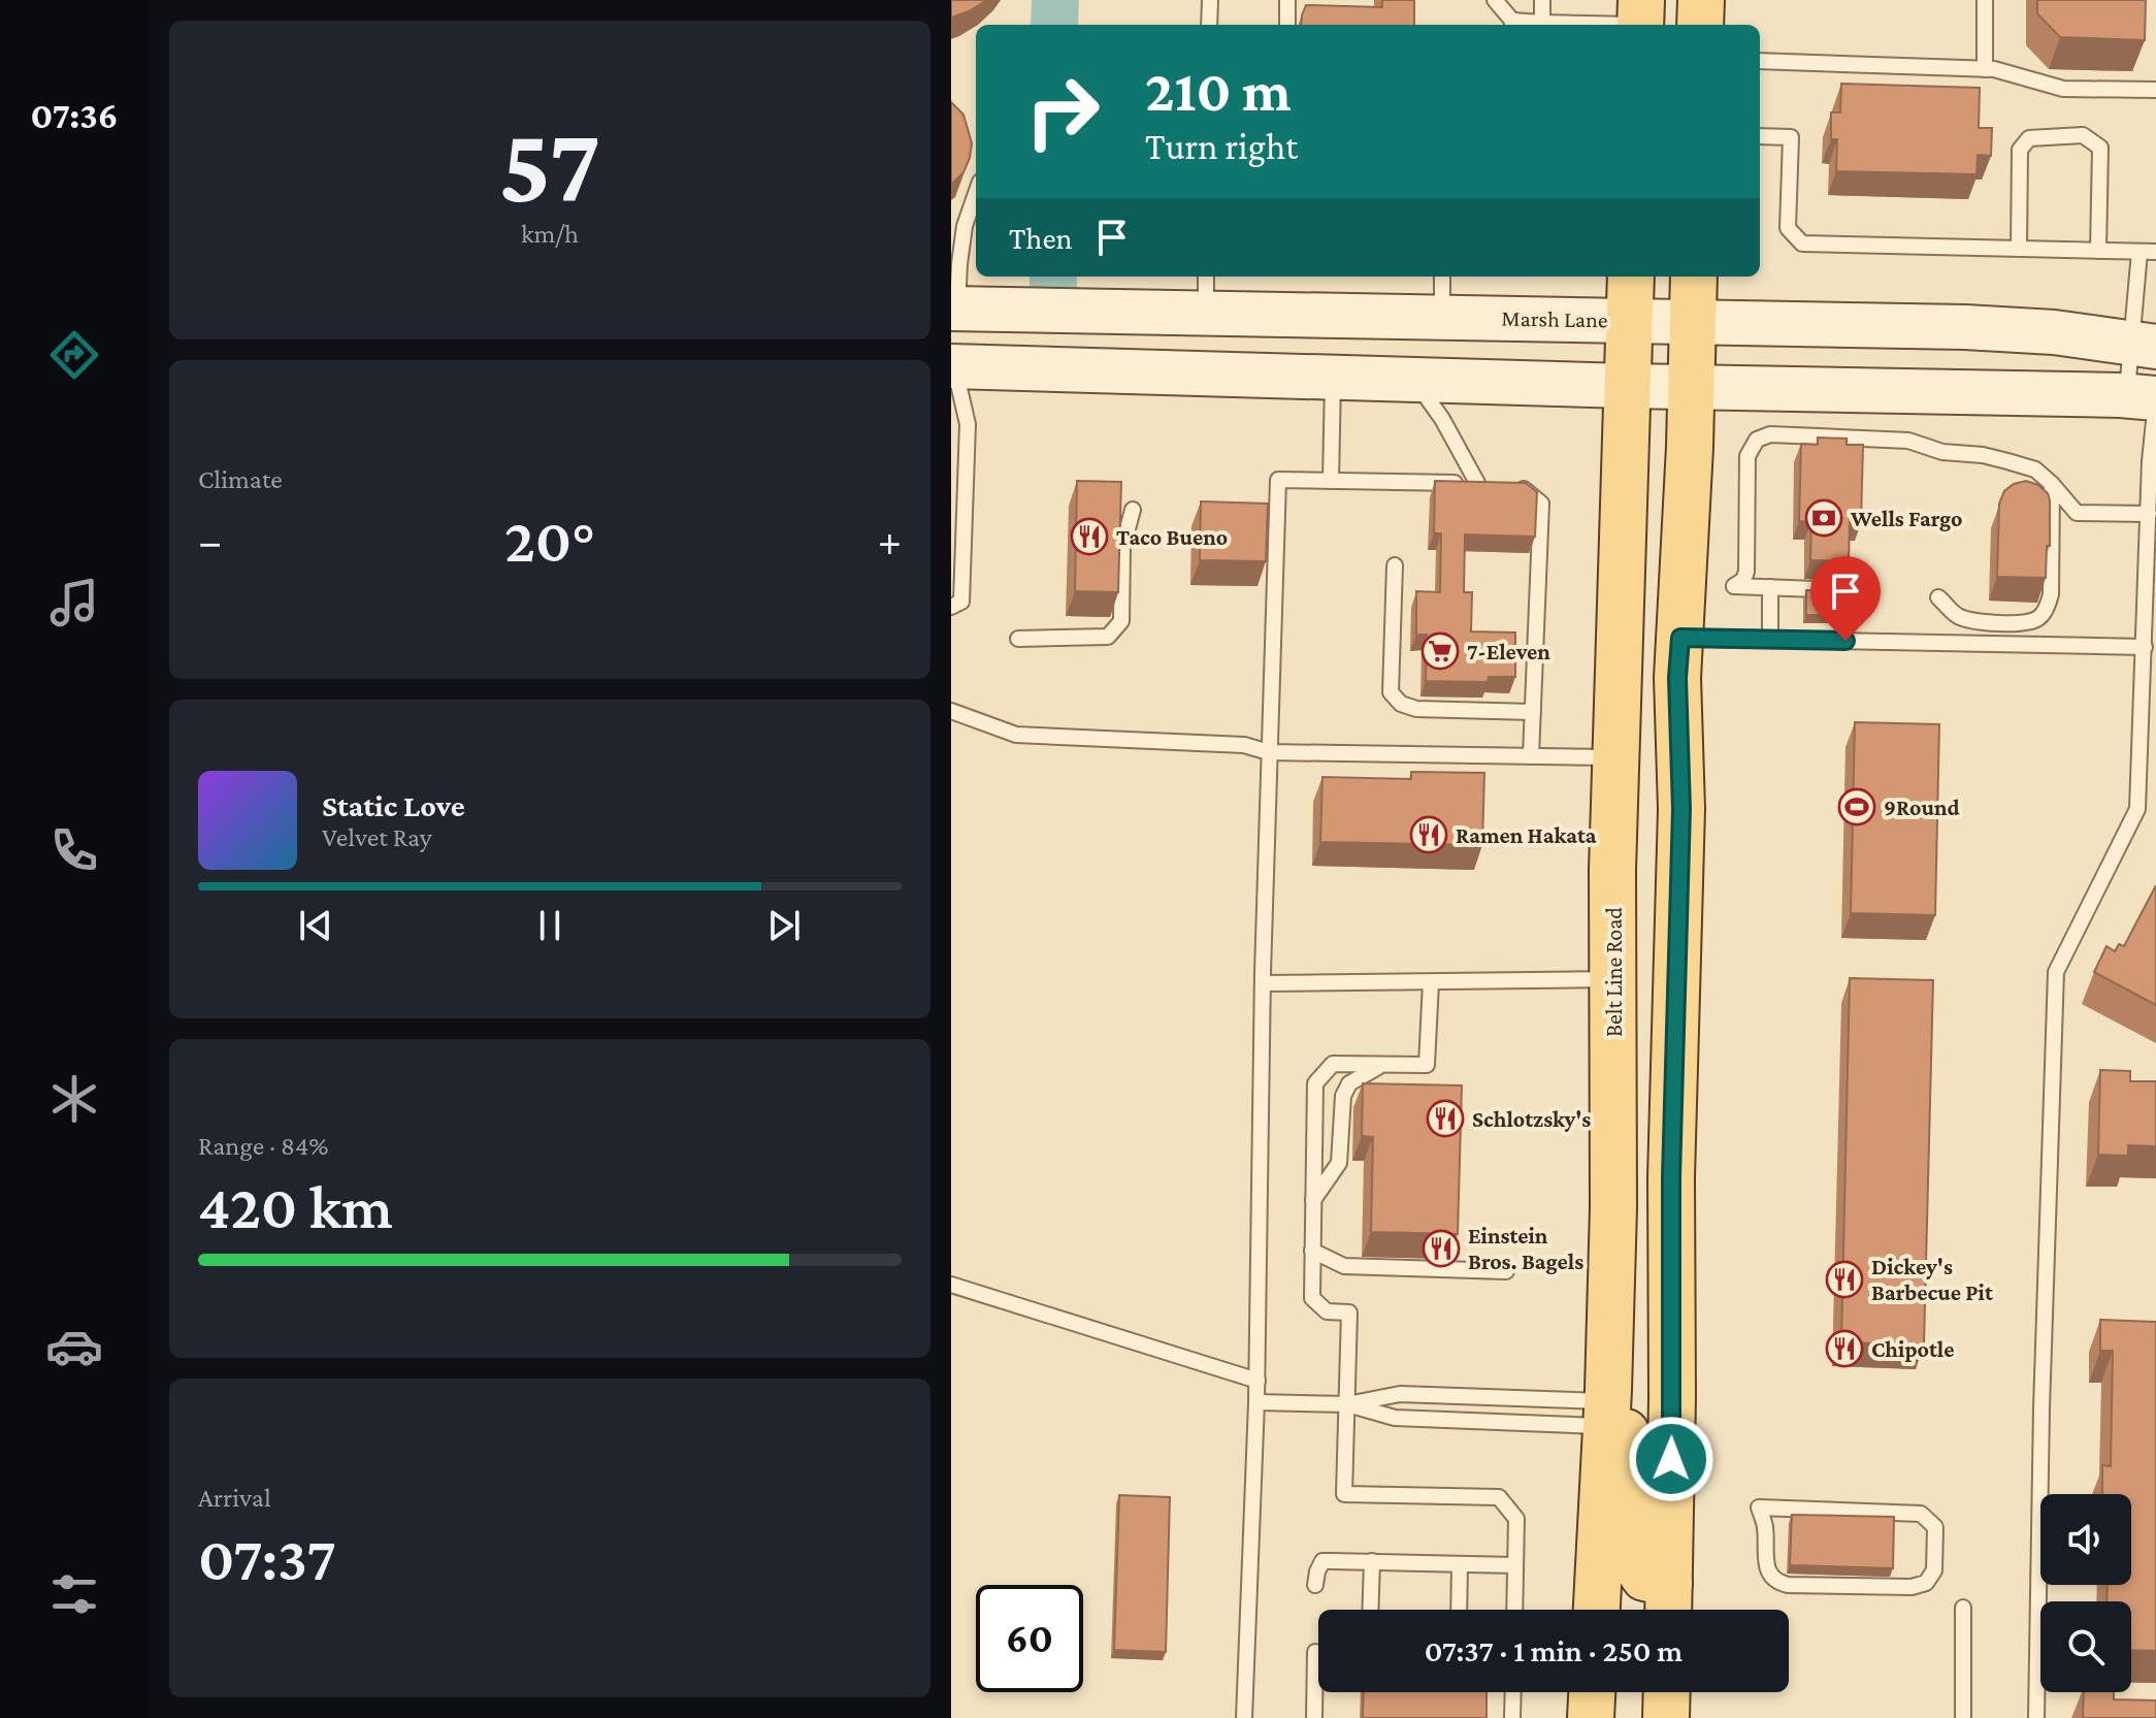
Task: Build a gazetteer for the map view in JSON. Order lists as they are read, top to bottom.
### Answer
{
  "streets": {
    "main road": ["Marsh Lane", "Belt Line Road"]
  },
  "crossings": [
    ["Marsh Lane", "Belt Line Road"]
  ],
  "places": {
    "bank": ["Wells Fargo"],
    "restaurant": [
      "Taco Bueno",
      "Ramen Hakata",
      "Schlotzsky's",
      "Einstein Bros. Bagels",
      "Dickey's Barbecue Pit",
      "Chipotle"
    ],
    "supermarket": ["7-Eleven"],
    "sports": ["9Round"]
  },
  "page": {
    "tabs": "07:36",
    "tile": [
      ["57", "km/h"],
      "Climate",
      ["Range · 84%", "420 km"],
      ["Arrival", "07:37"]
    ],
    "turn": ["210 m", "Turn right"],
    "then": "Then",
    "heat": ["−", "20°", "+"],
    "song": ["Static Love", "Velvet Ray"],
    "limit": "60",
    "trip": "07:37 · 1 min · 250 m"
  }
}
